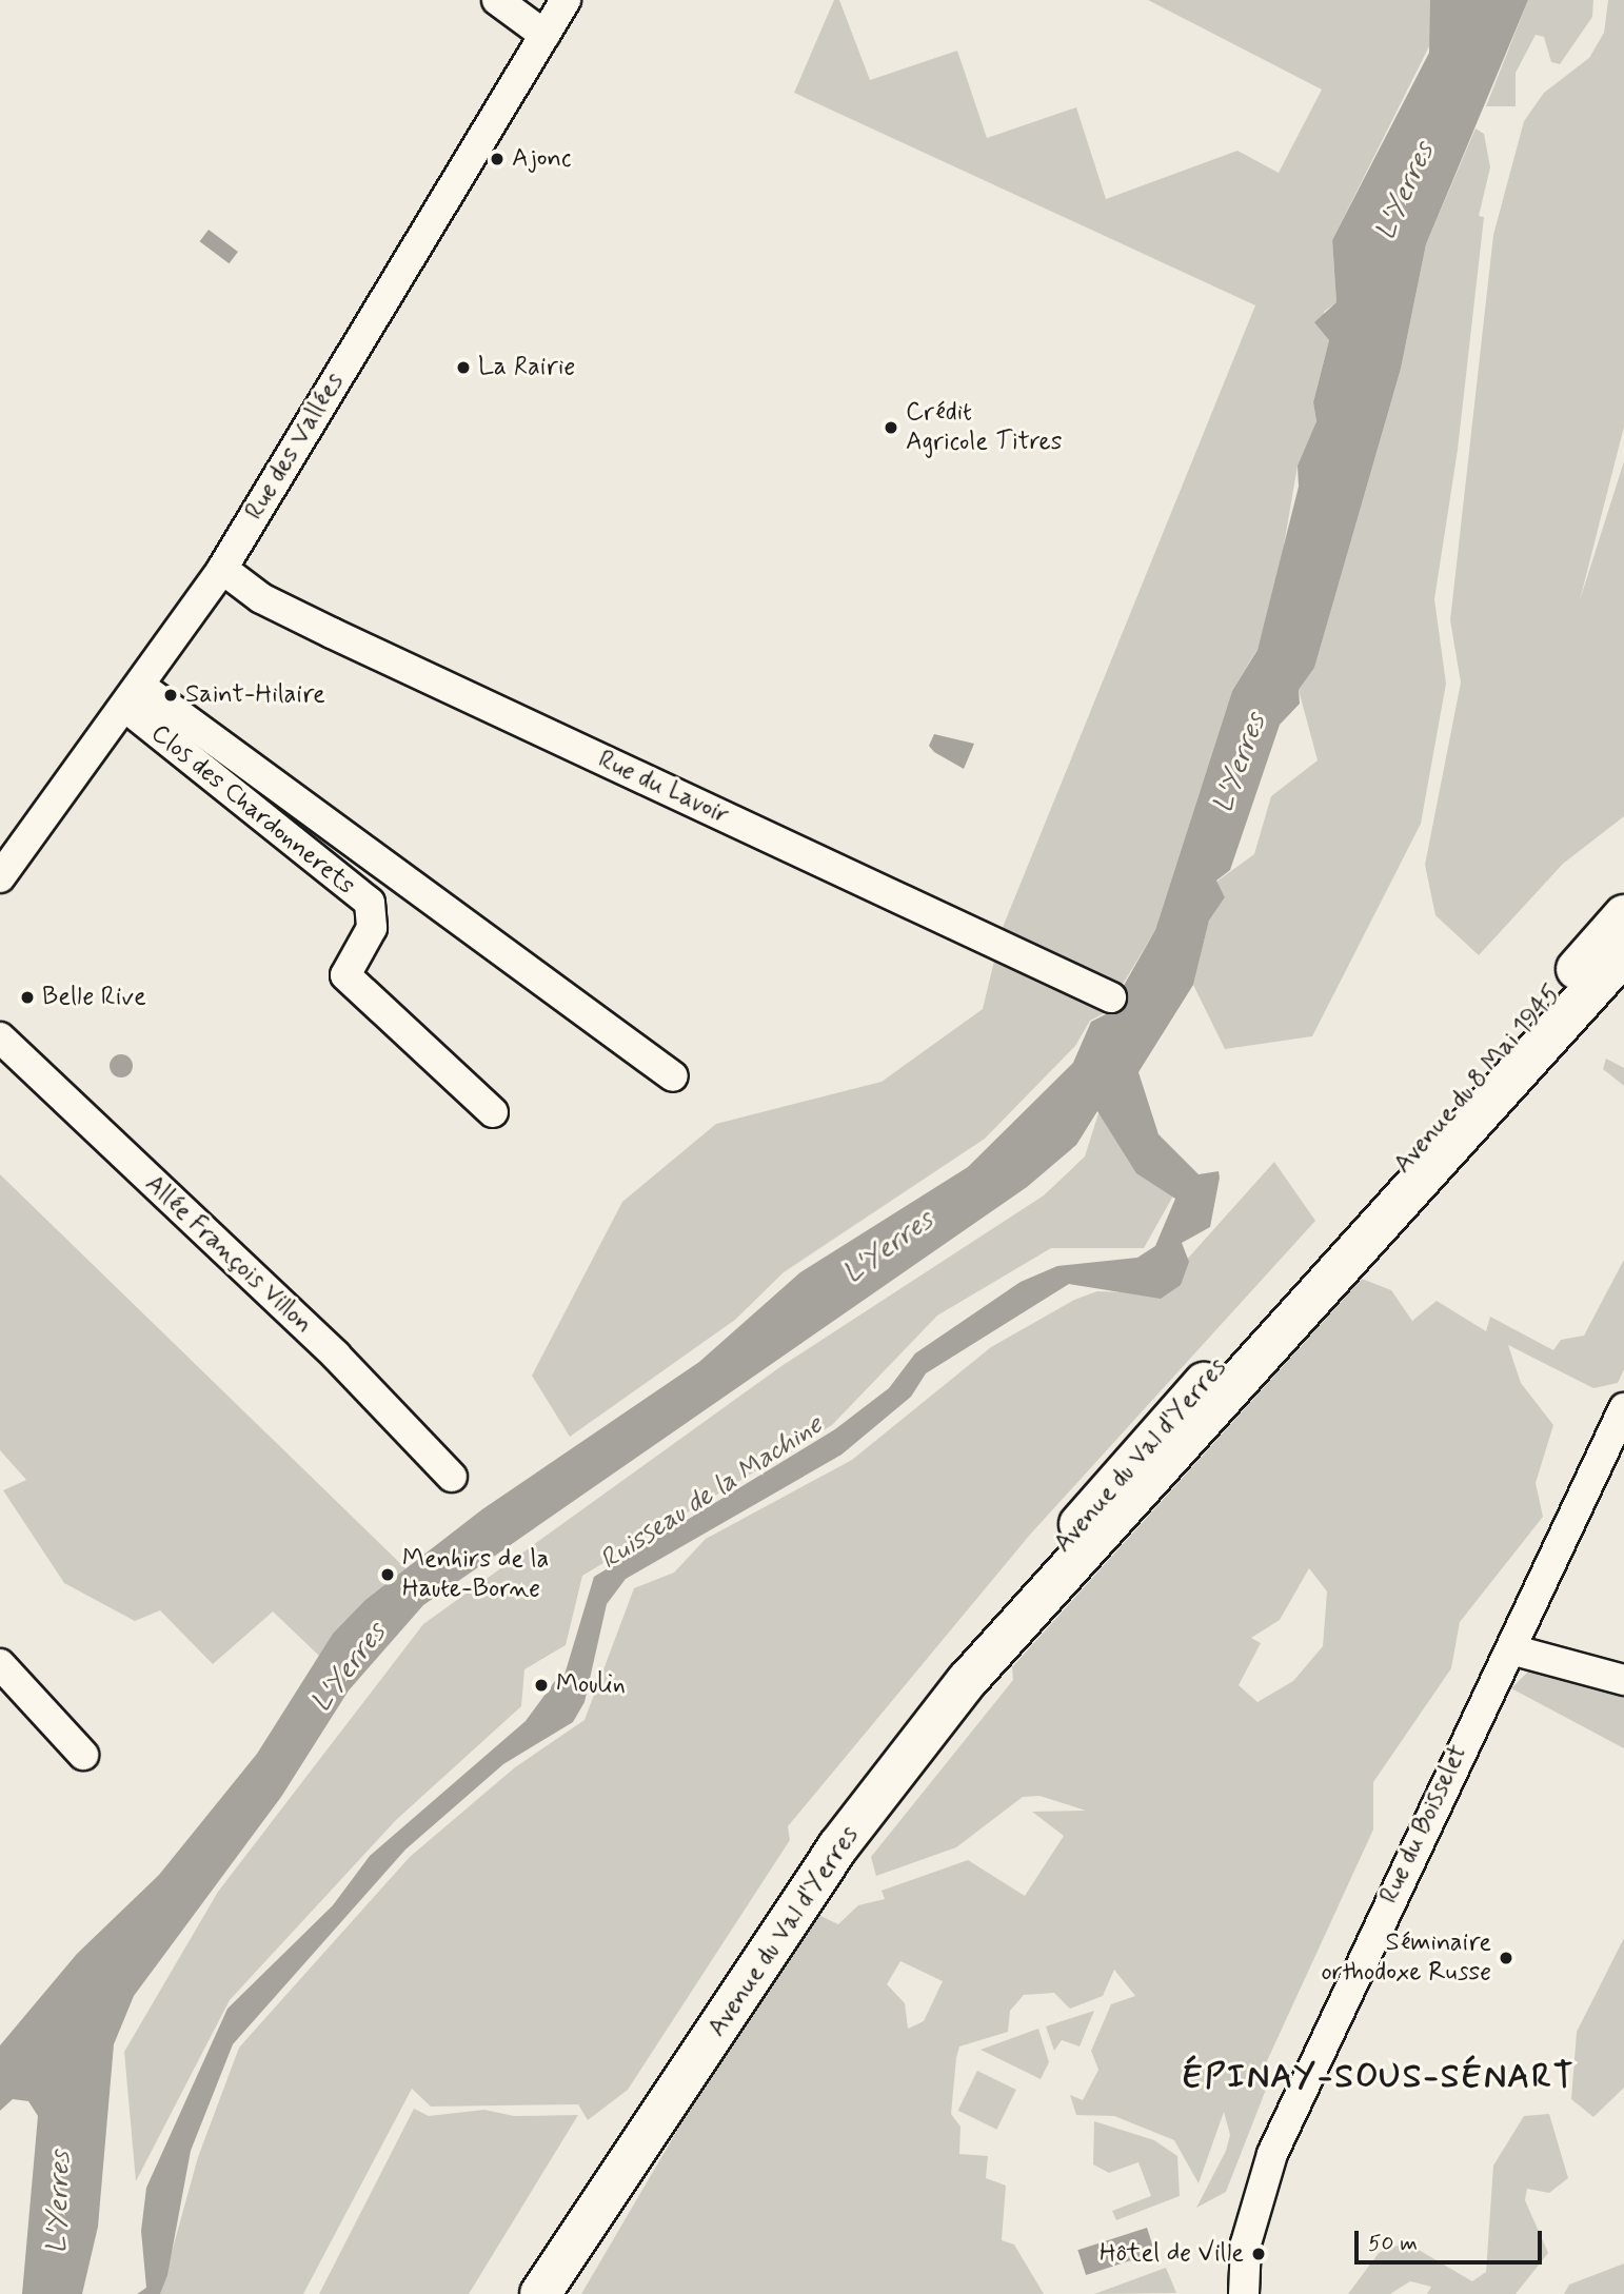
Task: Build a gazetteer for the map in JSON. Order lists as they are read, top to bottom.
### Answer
{
  "streets": {
    "main road": ["Avenue du 8 Mai 1945", "Avenue du Val d'Yerres"],
    "street": [
      "Rue des Vallées",
      "Rue du Lavoir",
      "Clos des Chardonnerets",
      "Allée François Villon",
      "Rue du Boisselet"
    ]
  },
  "crossings": [
    ["Rue des Vallées", "Rue du Lavoir"],
    ["Rue des Vallées", "Clos des Chardonnerets"],
    ["Avenue du 8 Mai 1945", "Avenue du Val d'Yerres"]
  ],
  "districts": ["ÉPINAY-SOUS-SÉNART"],
  "water": ["L'Yerres", "Ruisseau de la Machine"],
  "places": [
    "Ajonc",
    "La Rairie",
    "Crédit Agricole Titres",
    "Saint-Hilaire",
    "Belle Rive",
    "Menhirs de la Haute-Borne",
    "Moulin",
    "Séminaire orthodoxe Russe",
    "Hôtel de Ville"
  ],
  "scale_bar": "50 m"
}
